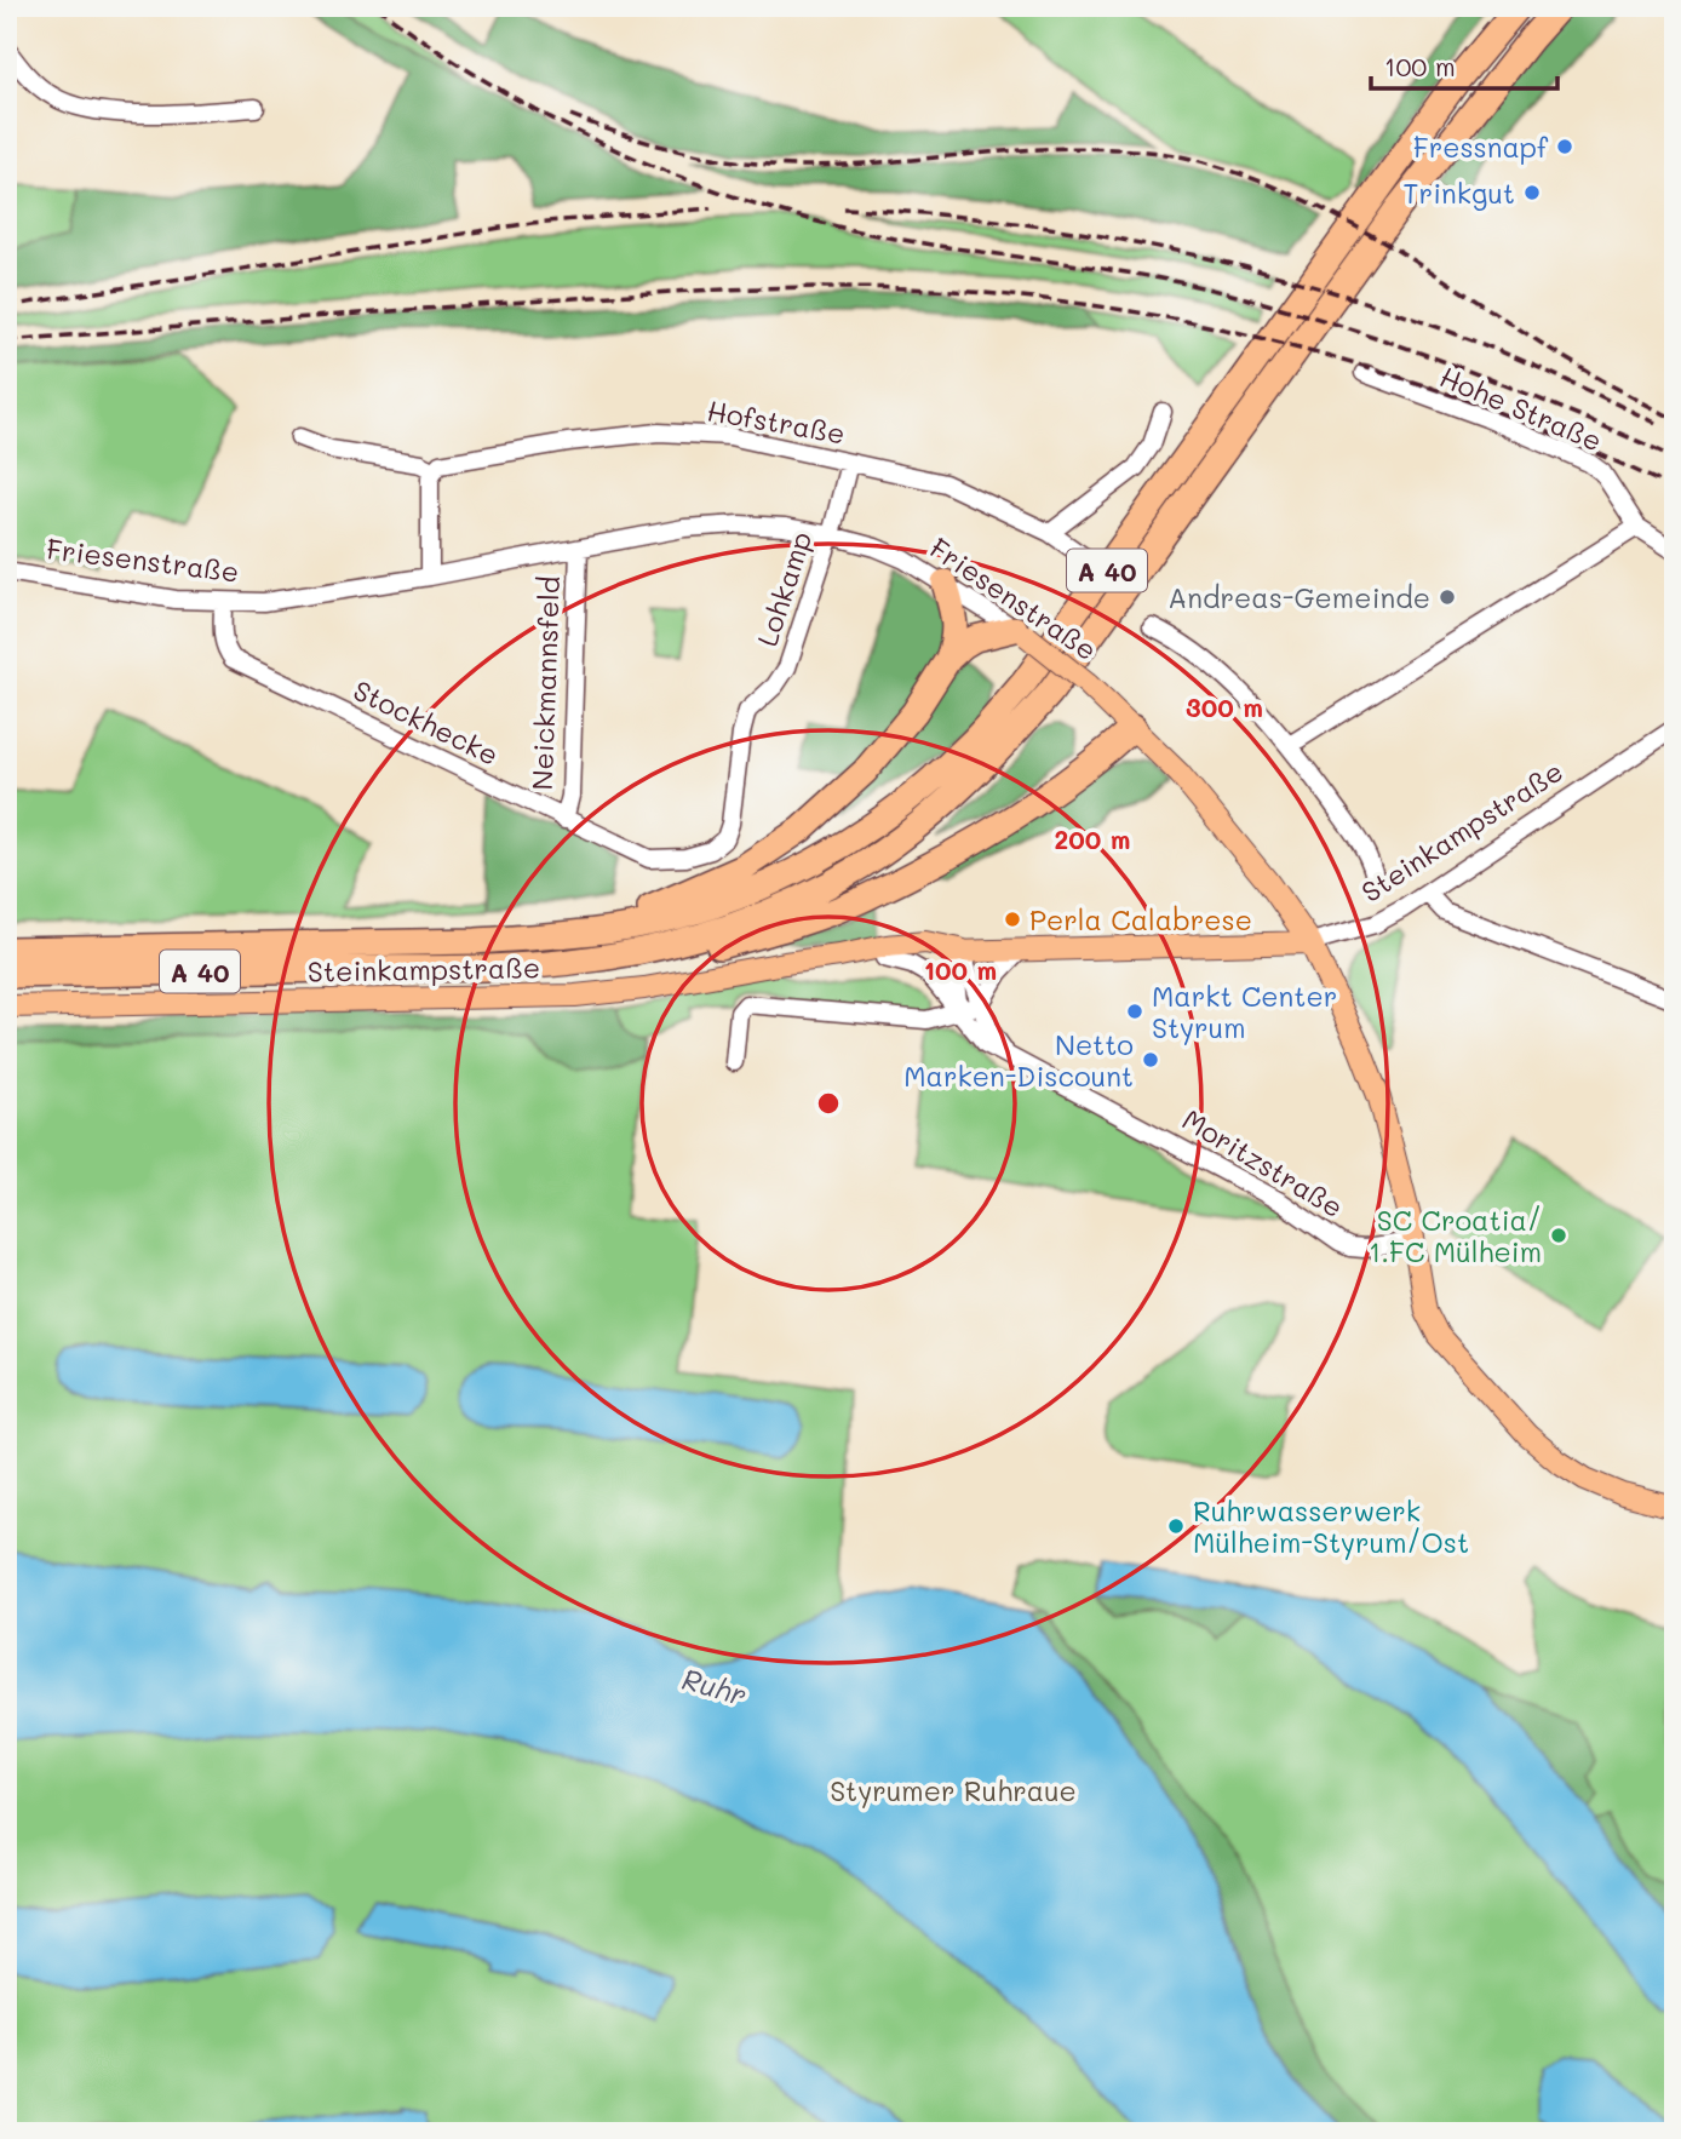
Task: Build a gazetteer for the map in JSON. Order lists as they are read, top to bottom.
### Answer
{
  "streets": {
    "highway": ["A 40"],
    "main road": ["Friesenstraße", "Steinkampstraße"],
    "street": [
      "Hohe Straße",
      "Hofstraße",
      "Lohkamp",
      "Neickmannsfeld",
      "Stockhecke",
      "Moritzstraße"
    ]
  },
  "crossings": [
    ["Hofstraße", "Lohkamp"],
    ["Friesenstraße", "Lohkamp"],
    ["Friesenstraße", "Neickmannsfeld"],
    ["Friesenstraße", "Stockhecke"],
    ["Friesenstraße", "Steinkampstraße"],
    ["Friesenstraße", "Moritzstraße"],
    ["Lohkamp", "Stockhecke"],
    ["Neickmannsfeld", "Stockhecke"],
    ["Steinkampstraße", "Moritzstraße"]
  ],
  "water": ["Ruhr"],
  "parks": ["Styrumer Ruhraue"],
  "places": [
    "Fressnapf",
    "Trinkgut",
    "Andreas-Gemeinde",
    "Perla Calabrese",
    "Markt Center Styrum",
    "Netto Marken-Discount",
    "SC Croatia/ 1.FC Mülheim",
    "Ruhrwasserwerk Mülheim-Styrum/Ost"
  ],
  "scale_bar": "100 m",
  "rings": ["300 m", "200 m", "100 m"]
}
